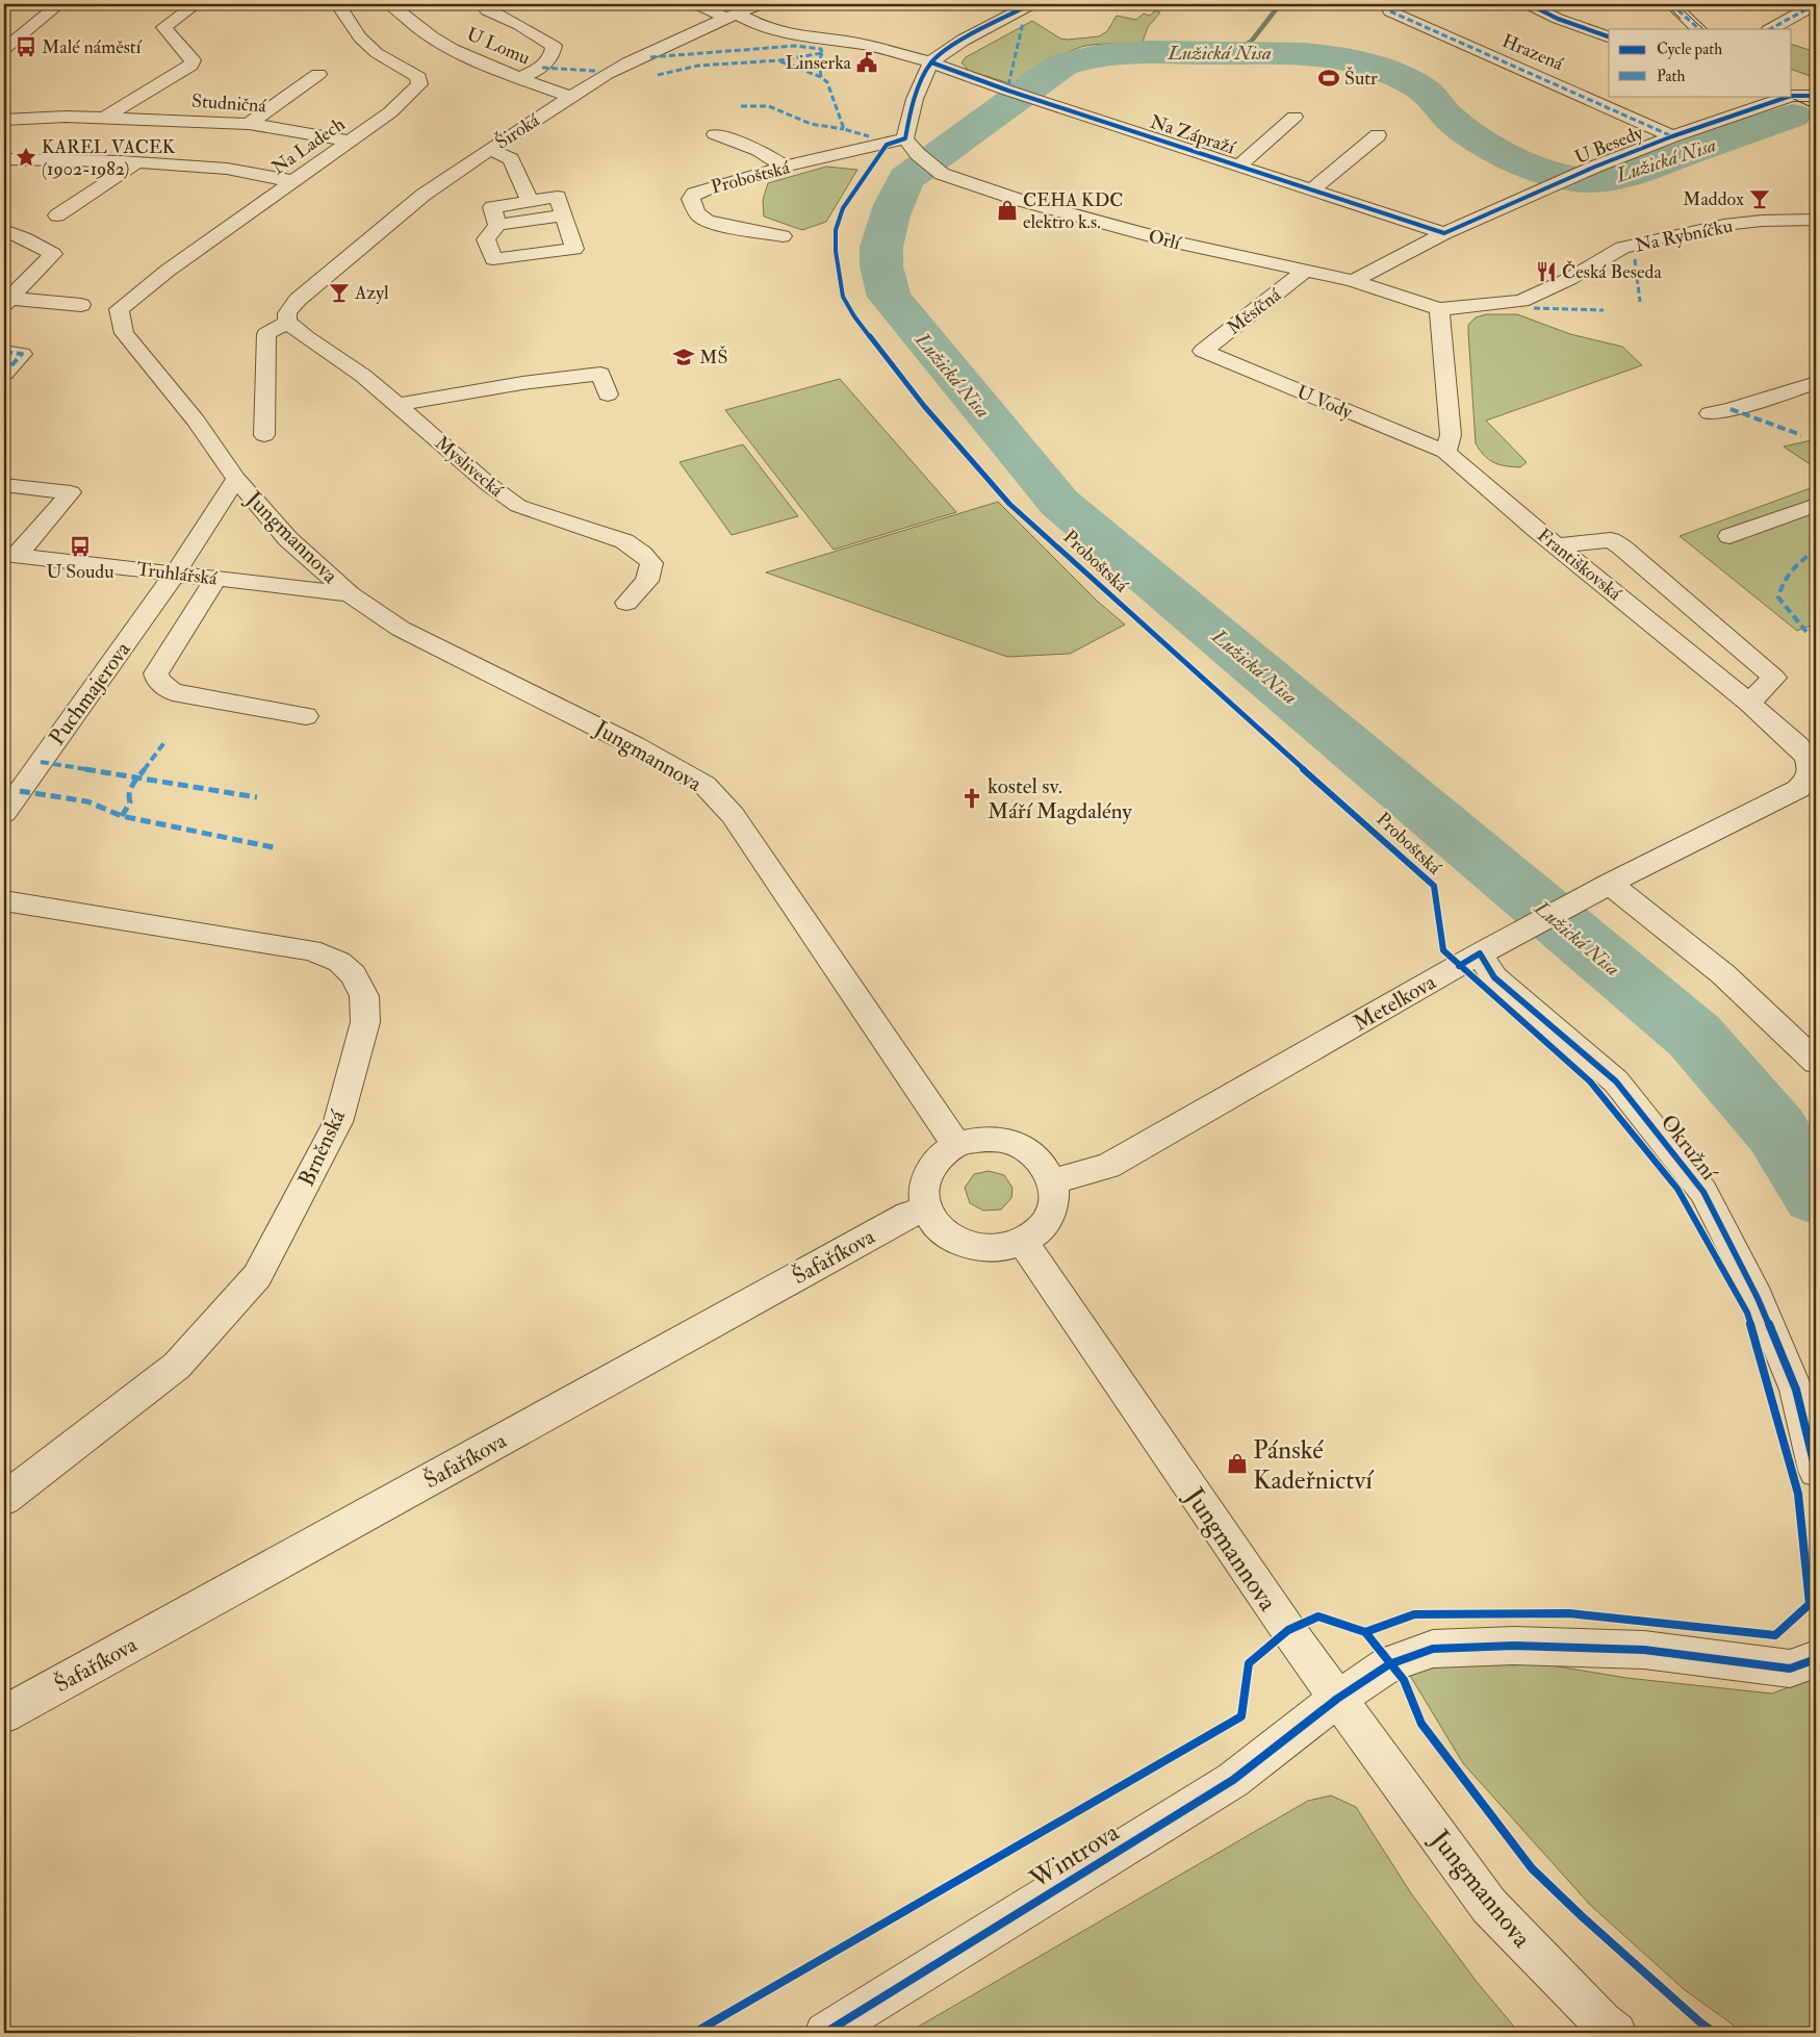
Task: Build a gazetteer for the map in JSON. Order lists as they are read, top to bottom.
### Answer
{
  "streets": {
    "street": [
      "U Lomu",
      "Hrazená",
      "Studničná",
      "Široká",
      "Na Zápraží",
      "U Besedy",
      "Na Ladech",
      "Proboštská",
      "Na Rybníčku",
      "Orlí",
      "Měsíčná",
      "U Vody",
      "Myslivecká",
      "Jungmannova",
      "Františkovská",
      "Truhlářská",
      "Puchmajerova",
      "Metelkova",
      "Okružní",
      "Brněnská",
      "Šafaříkova",
      "Wintrova"
    ]
  },
  "crossings": [
    ["U Lomu", "Široká"],
    ["Hrazená", "U Besedy"],
    ["Studničná", "Na Ladech"],
    ["Široká", "Na Zápraží"],
    ["Široká", "Myslivecká"],
    ["Na Zápraží", "U Besedy"],
    ["U Besedy", "Orlí"],
    ["Na Ladech", "Jungmannova"],
    ["Proboštská", "Orlí"],
    ["Na Rybníčku", "Orlí"],
    ["Orlí", "Měsíčná"],
    ["Měsíčná", "U Vody"],
    ["U Vody", "Františkovská"],
    ["Jungmannova", "Truhlářská"],
    ["Jungmannova", "Puchmajerova"],
    ["Jungmannova", "Metelkova"],
    ["Jungmannova", "Šafaříkova"],
    ["Jungmannova", "Wintrova"],
    ["Františkovská", "Metelkova"],
    ["Truhlářská", "Puchmajerova"],
    ["Metelkova", "Okružní"],
    ["Metelkova", "Šafaříkova"]
  ],
  "water": ["Lužická Nisa"],
  "places": {
    "bus stop": ["Malé náměstí", "U Soudu"],
    "public building": ["Linserka"],
    "sports": ["Šutr"],
    "place": ["KAREL VACEK (1902-1982)"],
    "bar": ["Maddox", "Azyl"],
    "shop": ["CEHA KDC elektro k.s.", "Pánské Kadeřnictví"],
    "restaurant": ["Česká Beseda"],
    "school or university": ["MŠ"],
    "church": ["kostel sv. Máří Magdalény"]
  },
  "legend": ["Cycle path", "Path"]
}
